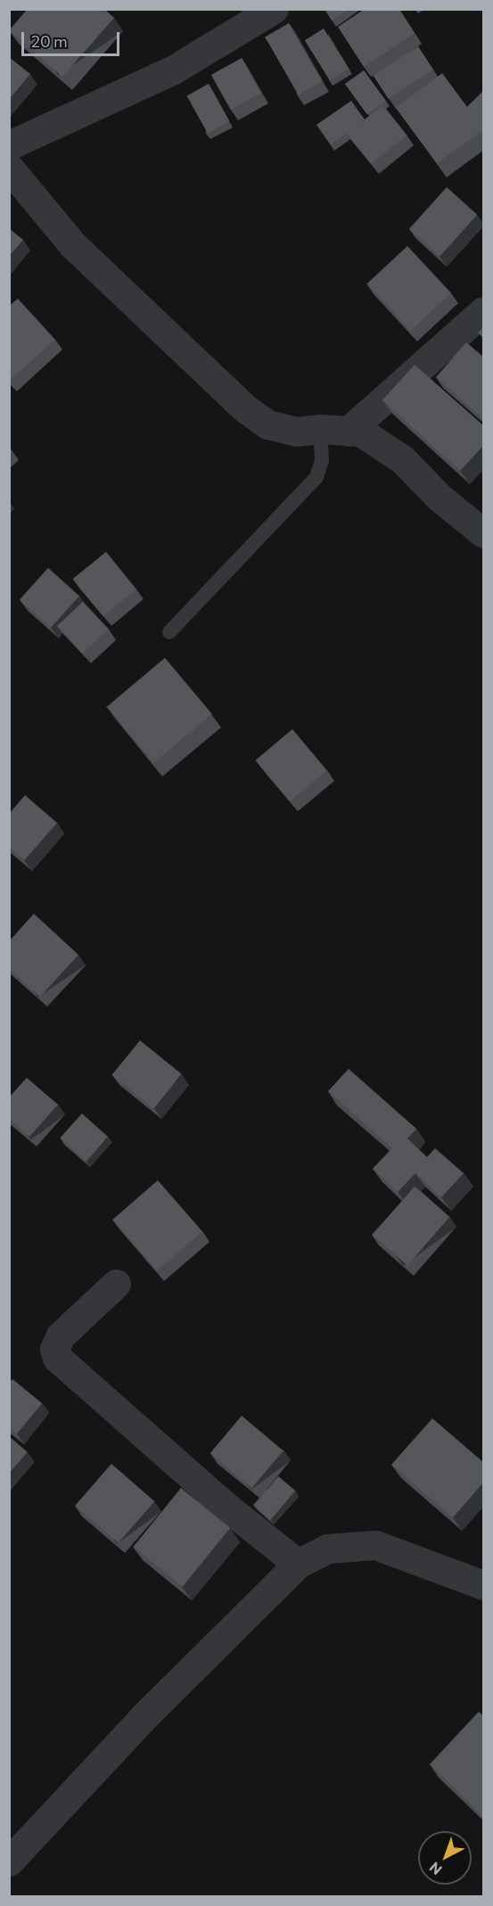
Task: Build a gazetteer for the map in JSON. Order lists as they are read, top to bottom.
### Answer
{
  "scale_bar": "20 m",
  "north": "bottom left"
}
